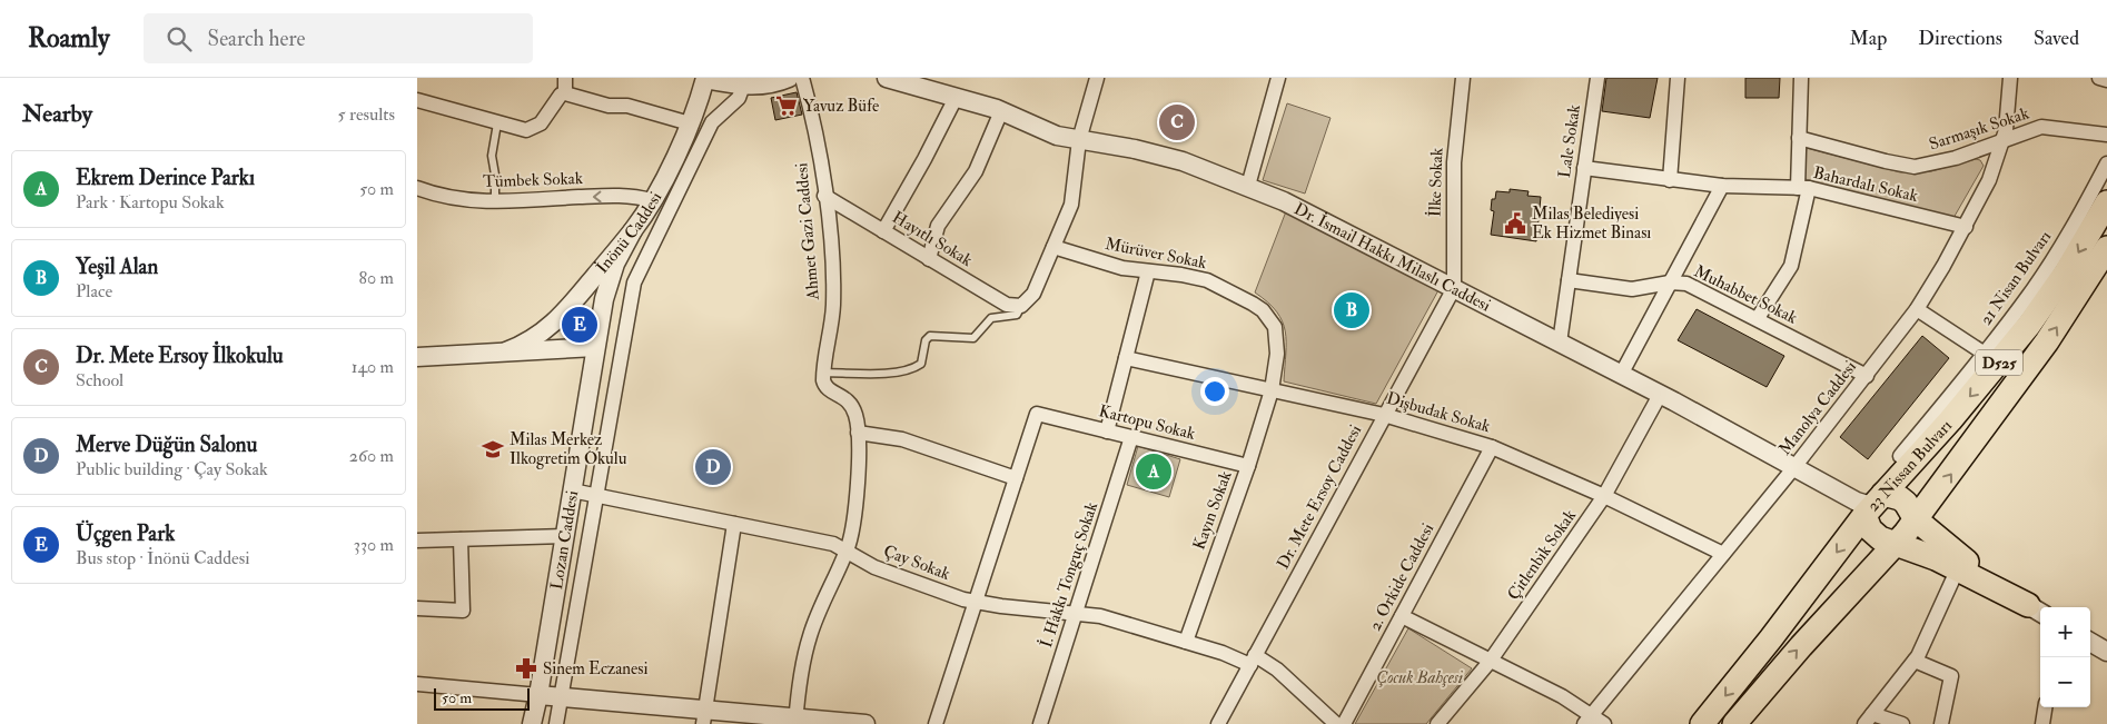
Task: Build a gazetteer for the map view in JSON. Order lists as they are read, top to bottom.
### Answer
{
  "streets": {
    "highway": ["D525", "23 Nissan Bulvarı"],
    "street": [
      "Sarmaşık Sokak",
      "Lale Sokak",
      "Tümbek Sokak",
      "İlke Sokak",
      "Bahardalı Sokak",
      "İnönü Caddesi",
      "Ahmet Gazi Caddesi",
      "Hayıtlı Sokak",
      "Mürüver Sokak",
      "Dr. İsmail Hakkı Milaslı Caddesi",
      "21 Nisan Bulvarı",
      "Muhabbet Sokak",
      "Manolya Caddesi",
      "Dişbudak Sokak",
      "Kartopu Sokak",
      "Dr. Mete Ersoy Caddesi",
      "Kayın Sokak",
      "Lozan Caddesi",
      "Çitlenbik Sokak",
      "Çay Sokak",
      "İ. Hakkı Tonguç Sokak",
      "2. Orkide Caddesi"
    ]
  },
  "crossings": [
    ["Sarmaşık Sokak", "Manolya Caddesi"],
    ["Lale Sokak", "Bahardalı Sokak"],
    ["Lale Sokak", "Dr. İsmail Hakkı Milaslı Caddesi"],
    ["Lale Sokak", "Muhabbet Sokak"],
    ["Tümbek Sokak", "İnönü Caddesi"],
    ["İlke Sokak", "Dr. İsmail Hakkı Milaslı Caddesi"],
    ["İlke Sokak", "Dr. Mete Ersoy Caddesi"],
    ["Bahardalı Sokak", "Manolya Caddesi"],
    ["İnönü Caddesi", "Lozan Caddesi"],
    ["Ahmet Gazi Caddesi", "Hayıtlı Sokak"],
    ["Mürüver Sokak", "Dişbudak Sokak"],
    ["Mürüver Sokak", "Kayın Sokak"],
    ["Dr. İsmail Hakkı Milaslı Caddesi", "D525"],
    ["Dr. İsmail Hakkı Milaslı Caddesi", "Manolya Caddesi"],
    ["Dr. İsmail Hakkı Milaslı Caddesi", "23 Nissan Bulvarı"],
    ["Dr. İsmail Hakkı Milaslı Caddesi", "Dr. Mete Ersoy Caddesi"],
    ["Dr. İsmail Hakkı Milaslı Caddesi", "Çitlenbik Sokak"],
    ["Muhabbet Sokak", "Manolya Caddesi"],
    ["D525", "23 Nissan Bulvarı"],
    ["Manolya Caddesi", "Dişbudak Sokak"],
    ["Dişbudak Sokak", "Dr. Mete Ersoy Caddesi"],
    ["Dişbudak Sokak", "Kayın Sokak"],
    ["Dişbudak Sokak", "Çitlenbik Sokak"],
    ["Dişbudak Sokak", "2. Orkide Caddesi"],
    ["Kartopu Sokak", "Kayın Sokak"],
    ["Kartopu Sokak", "İ. Hakkı Tonguç Sokak"],
    ["Dr. Mete Ersoy Caddesi", "Çay Sokak"],
    ["Kayın Sokak", "Çay Sokak"],
    ["Lozan Caddesi", "Çay Sokak"],
    ["Çay Sokak", "İ. Hakkı Tonguç Sokak"]
  ],
  "parks": ["Çocuk Bahçesi"],
  "places": {
    "supermarket": ["Yavuz Büfe"],
    "public building": ["Milas Belediyesi Ek Hizmet Binası"],
    "school or university": ["Milas Merkez Ilkogretim Okulu"],
    "pharmacy": ["Sinem Eczanesi"]
  },
  "scale_bar": "50 m",
  "page": {
    "header": "Roamly",
    "search": "Search here",
    "nav": ["Map", "Directions", "Saved"],
    "heading": ["Nearby", "5 results"],
    "pins": [
      "C",
      "B",
      "E",
      "D",
      "A"
    ],
    "list": [
      {
        "mark": "A",
        "name": "Ekrem Derince Parkı",
        "note": "Park · Kartopu Sokak",
        "value": "50 m"
      },
      {
        "mark": "B",
        "name": "Yeşil Alan",
        "note": "Place",
        "value": "80 m"
      },
      {
        "mark": "C",
        "name": "Dr. Mete Ersoy İlkokulu",
        "note": "School",
        "value": "140 m"
      },
      {
        "mark": "D",
        "name": "Merve Düğün Salonu",
        "note": "Public building · Çay Sokak",
        "value": "260 m"
      },
      {
        "mark": "E",
        "name": "Üçgen Park",
        "note": "Bus stop · İnönü Caddesi",
        "value": "330 m"
      }
    ],
    "map_buttons": ["+", "−"],
    "scale": "50 m"
  }
}
